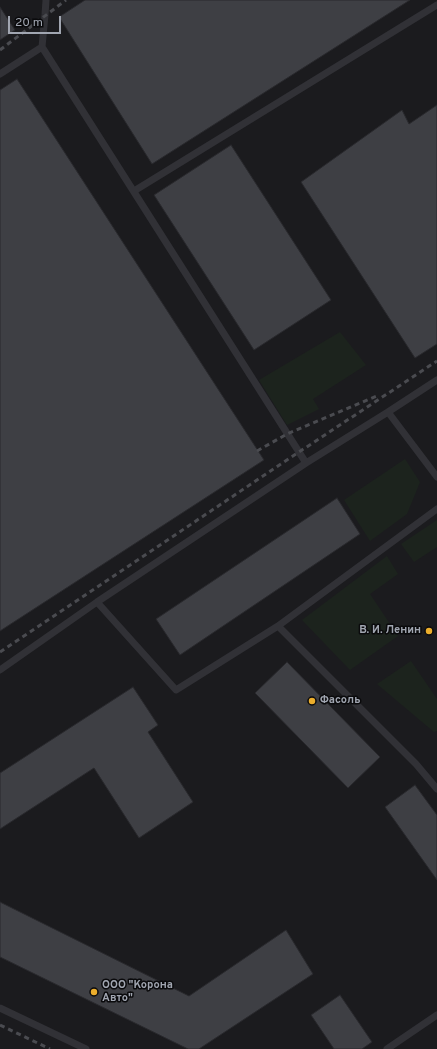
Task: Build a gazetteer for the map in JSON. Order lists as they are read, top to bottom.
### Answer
{
  "places": ["В. И. Ленин", "Фасоль", "ООО \"Корона Авто\""],
  "scale_bar": "20 m"
}
